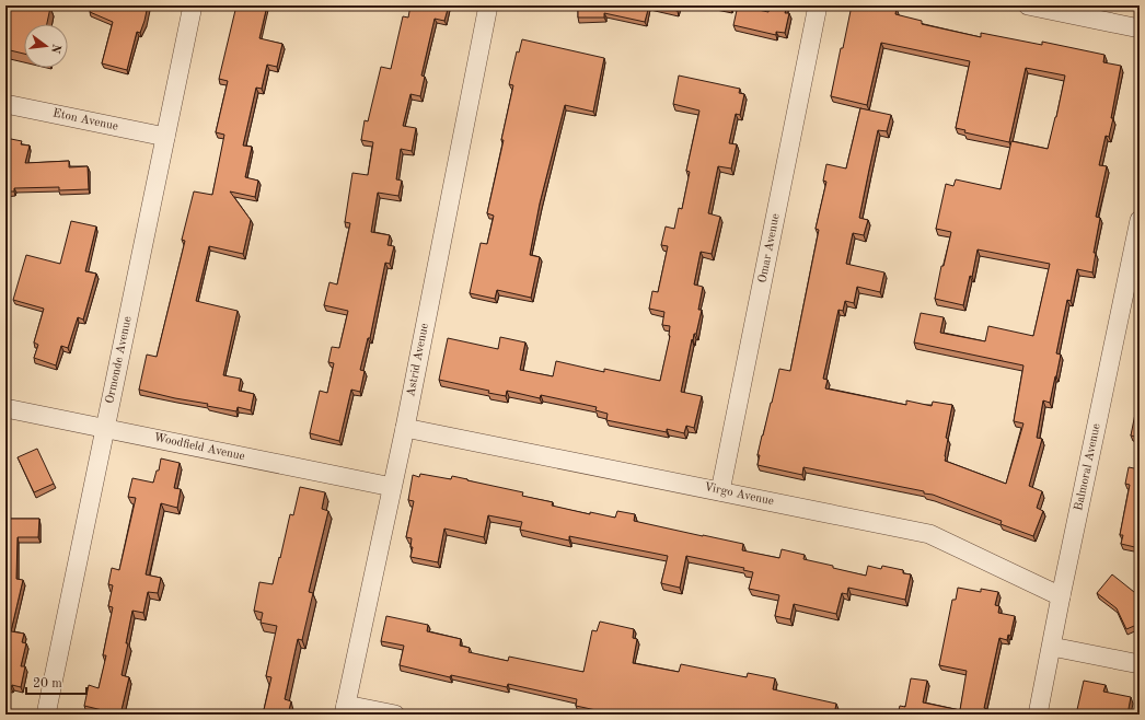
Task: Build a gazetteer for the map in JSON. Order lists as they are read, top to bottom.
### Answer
{
  "streets": {
    "street": [
      "Eton Avenue",
      "Omar Avenue",
      "Ormonde Avenue",
      "Astrid Avenue",
      "Woodfield Avenue",
      "Balmoral Avenue",
      "Virgo Avenue"
    ]
  },
  "crossings": [
    ["Eton Avenue", "Ormonde Avenue"],
    ["Omar Avenue", "Virgo Avenue"],
    ["Ormonde Avenue", "Woodfield Avenue"],
    ["Astrid Avenue", "Woodfield Avenue"],
    ["Astrid Avenue", "Virgo Avenue"],
    ["Balmoral Avenue", "Virgo Avenue"]
  ],
  "scale_bar": "20 m",
  "north": "right"
}
